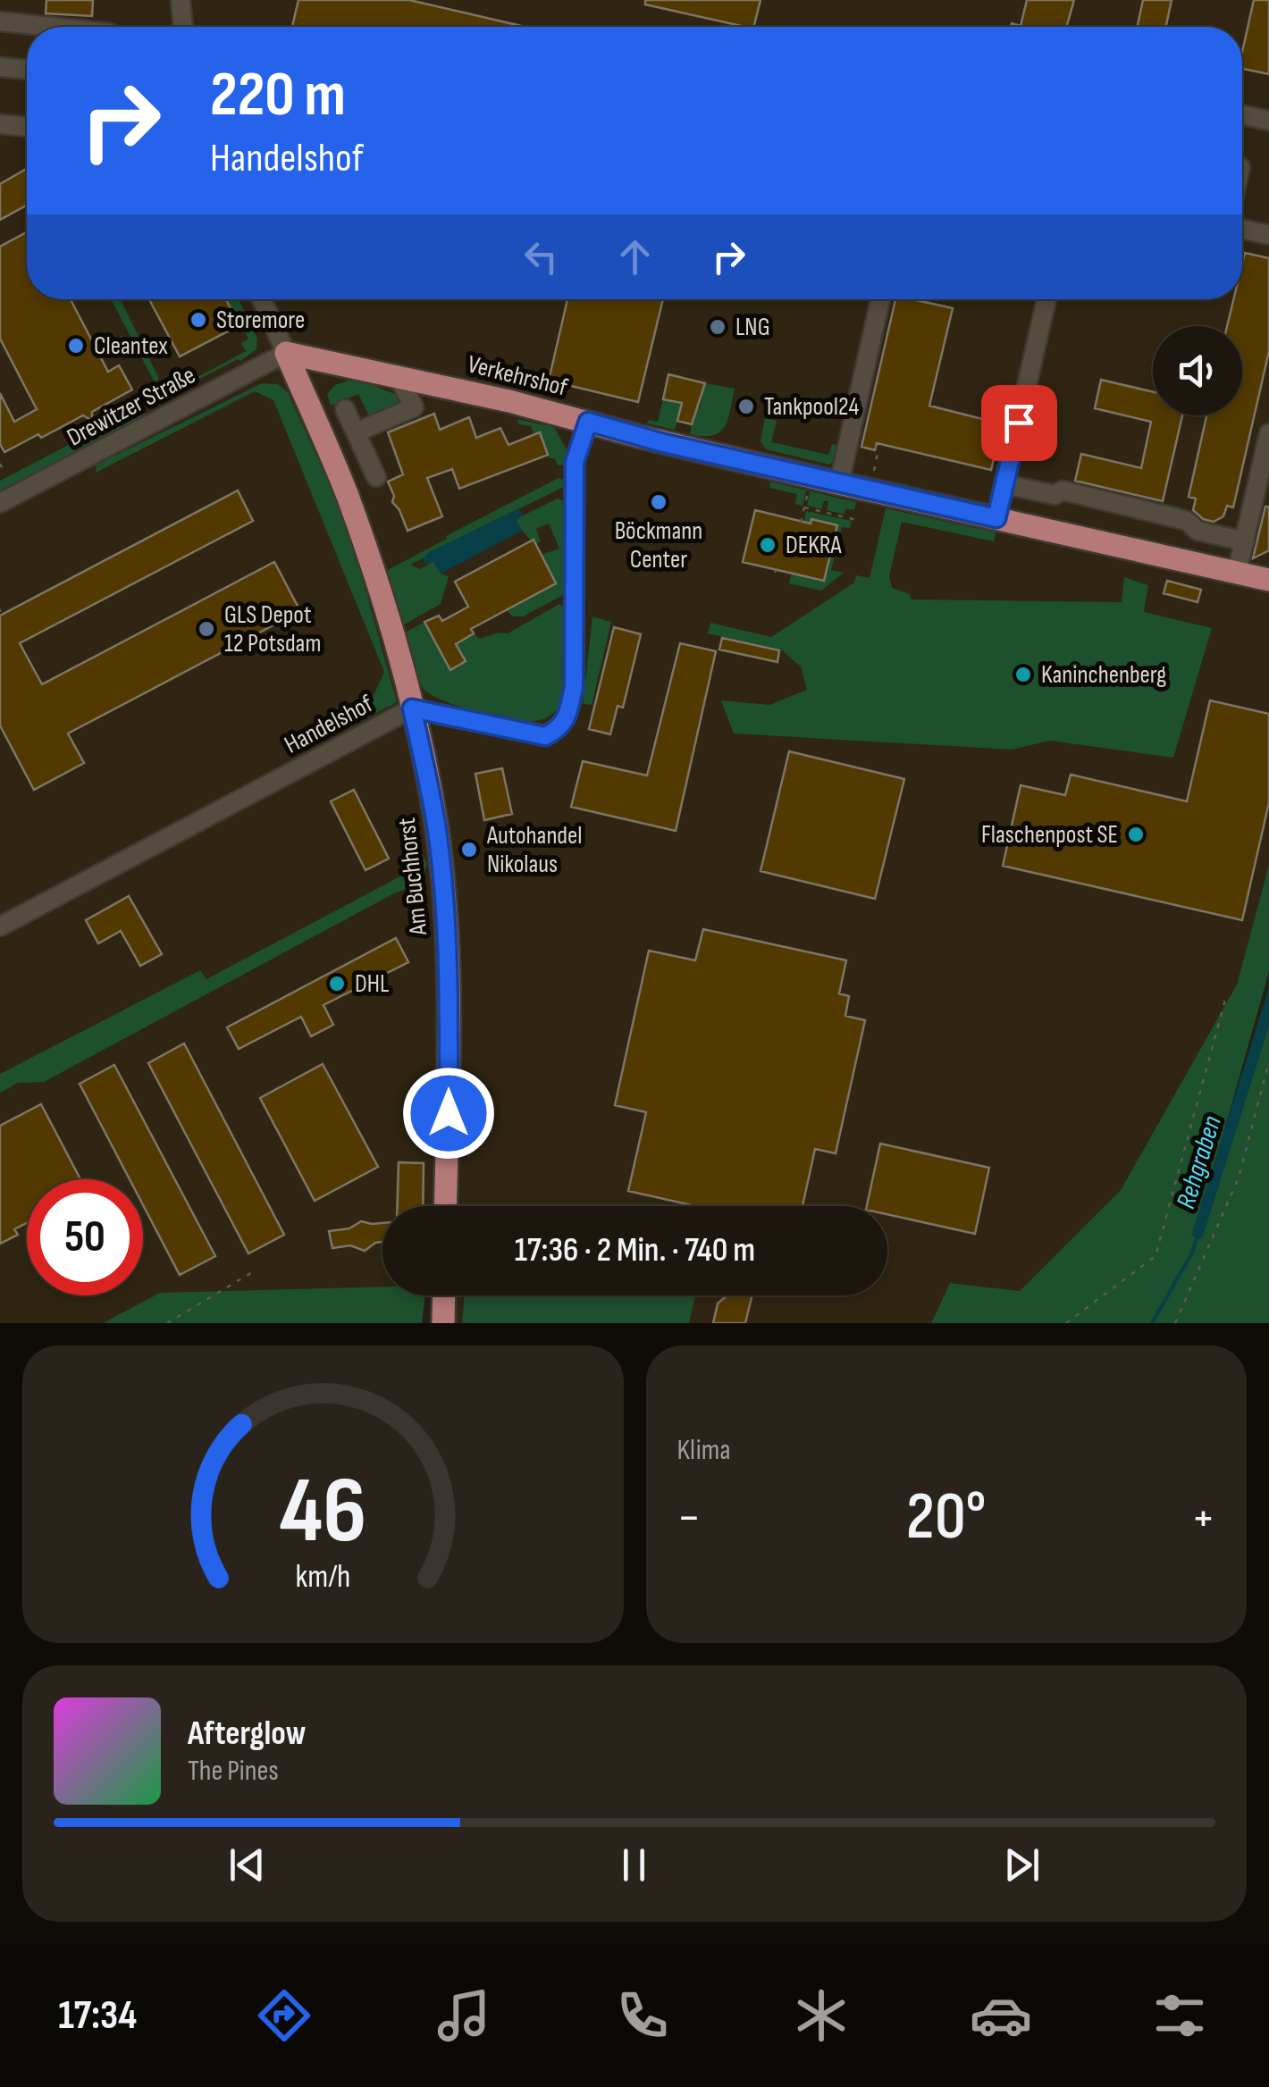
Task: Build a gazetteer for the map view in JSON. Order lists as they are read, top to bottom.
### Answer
{
  "streets": {
    "main road": ["Verkehrshof", "Am Buchhorst"],
    "street": ["Drewitzer Straße", "Handelshof"]
  },
  "crossings": [
    ["Verkehrshof", "Drewitzer Straße"],
    ["Verkehrshof", "Handelshof"],
    ["Verkehrshof", "Am Buchhorst"],
    ["Drewitzer Straße", "Am Buchhorst"],
    ["Handelshof", "Am Buchhorst"]
  ],
  "water": ["Rehgraben"],
  "places": [
    "Storemore",
    "LNG",
    "Cleantex",
    "Tankpool24",
    "Böckmann Center",
    "DEKRA",
    "GLS Depot 12 Potsdam",
    "Kaninchenberg",
    "Flaschenpost SE",
    "Autohandel Nikolaus",
    "DHL"
  ],
  "page": {
    "turn": ["220 m", "Handelshof"],
    "limit": "50",
    "trip": "17:36 · 2 Min. · 740 m",
    "tile": "Klima",
    "heat": ["−", "20°", "+"],
    "song": ["Afterglow", "The Pines"],
    "tabs": "17:34",
    "gauge": ["46", "km/h"]
  }
}
